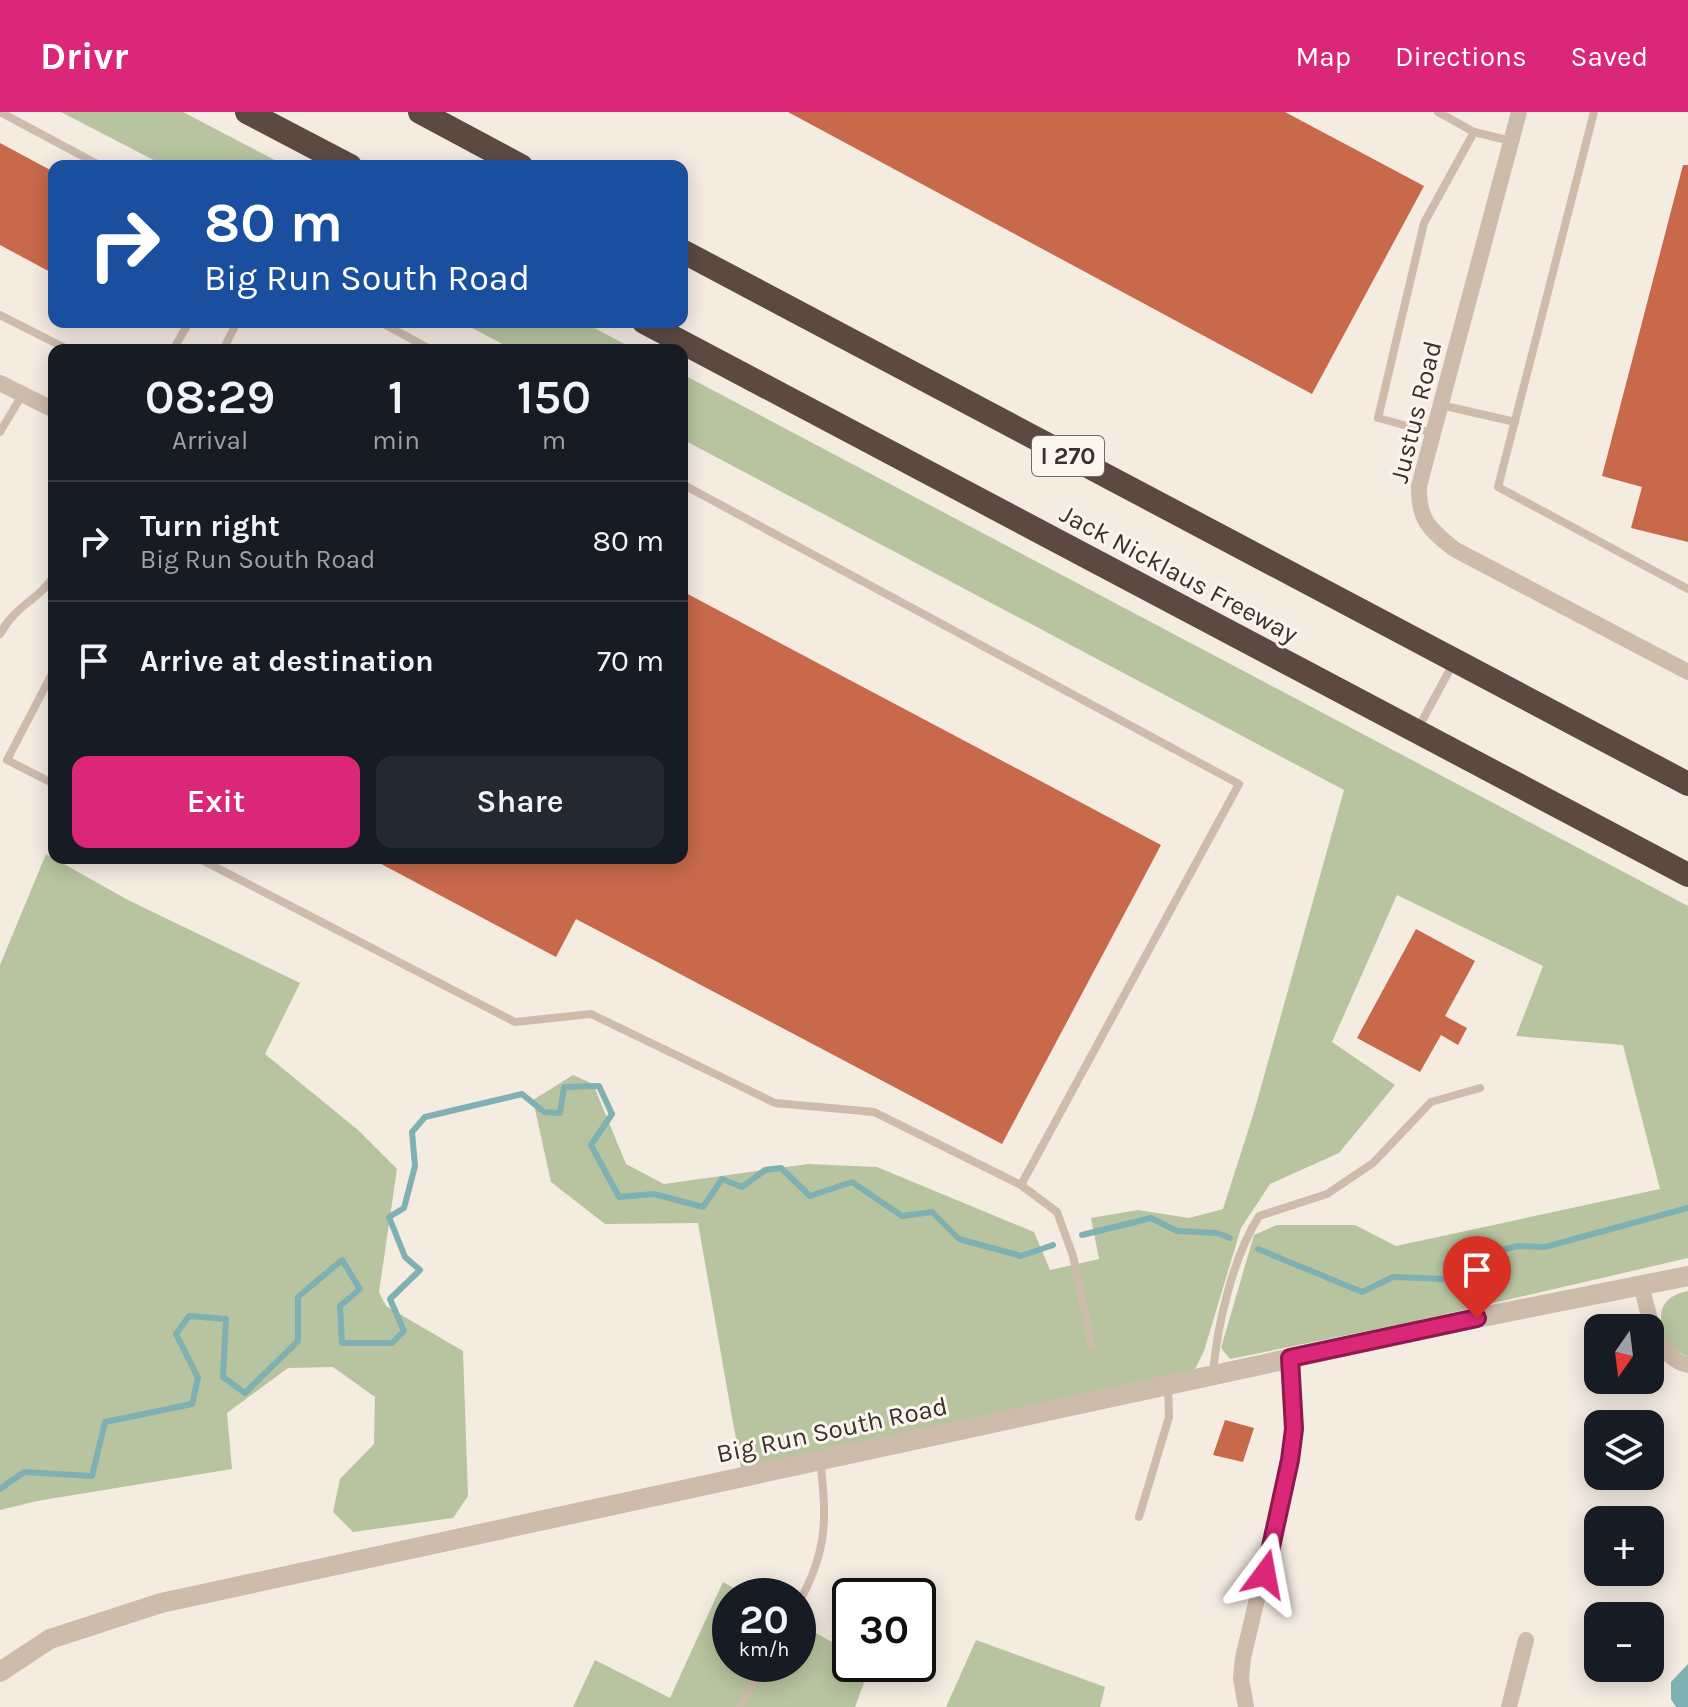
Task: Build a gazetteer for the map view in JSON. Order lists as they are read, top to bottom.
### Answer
{
  "streets": {
    "highway": ["I 270", "Jack Nicklaus Freeway"],
    "street": ["Justus Road", "Big Run South Road"]
  },
  "north": "bottom",
  "page": {
    "header": "Drivr",
    "nav": ["Map", "Directions", "Saved"],
    "turn": ["80 m", "Big Run South Road"],
    "eta": [
      "08:29",
      "Arrival",
      "1",
      "min",
      "150",
      "m"
    ],
    "list": [
      {
        "name": "Turn right",
        "note": "Big Run South Road",
        "value": "80 m"
      },
      {
        "name": "Arrive at destination",
        "value": "70 m"
      }
    ],
    "buttons": ["Exit", "Share"],
    "map_buttons": ["+", "−"],
    "speed": "20 km/h",
    "limit": "30"
  }
}
